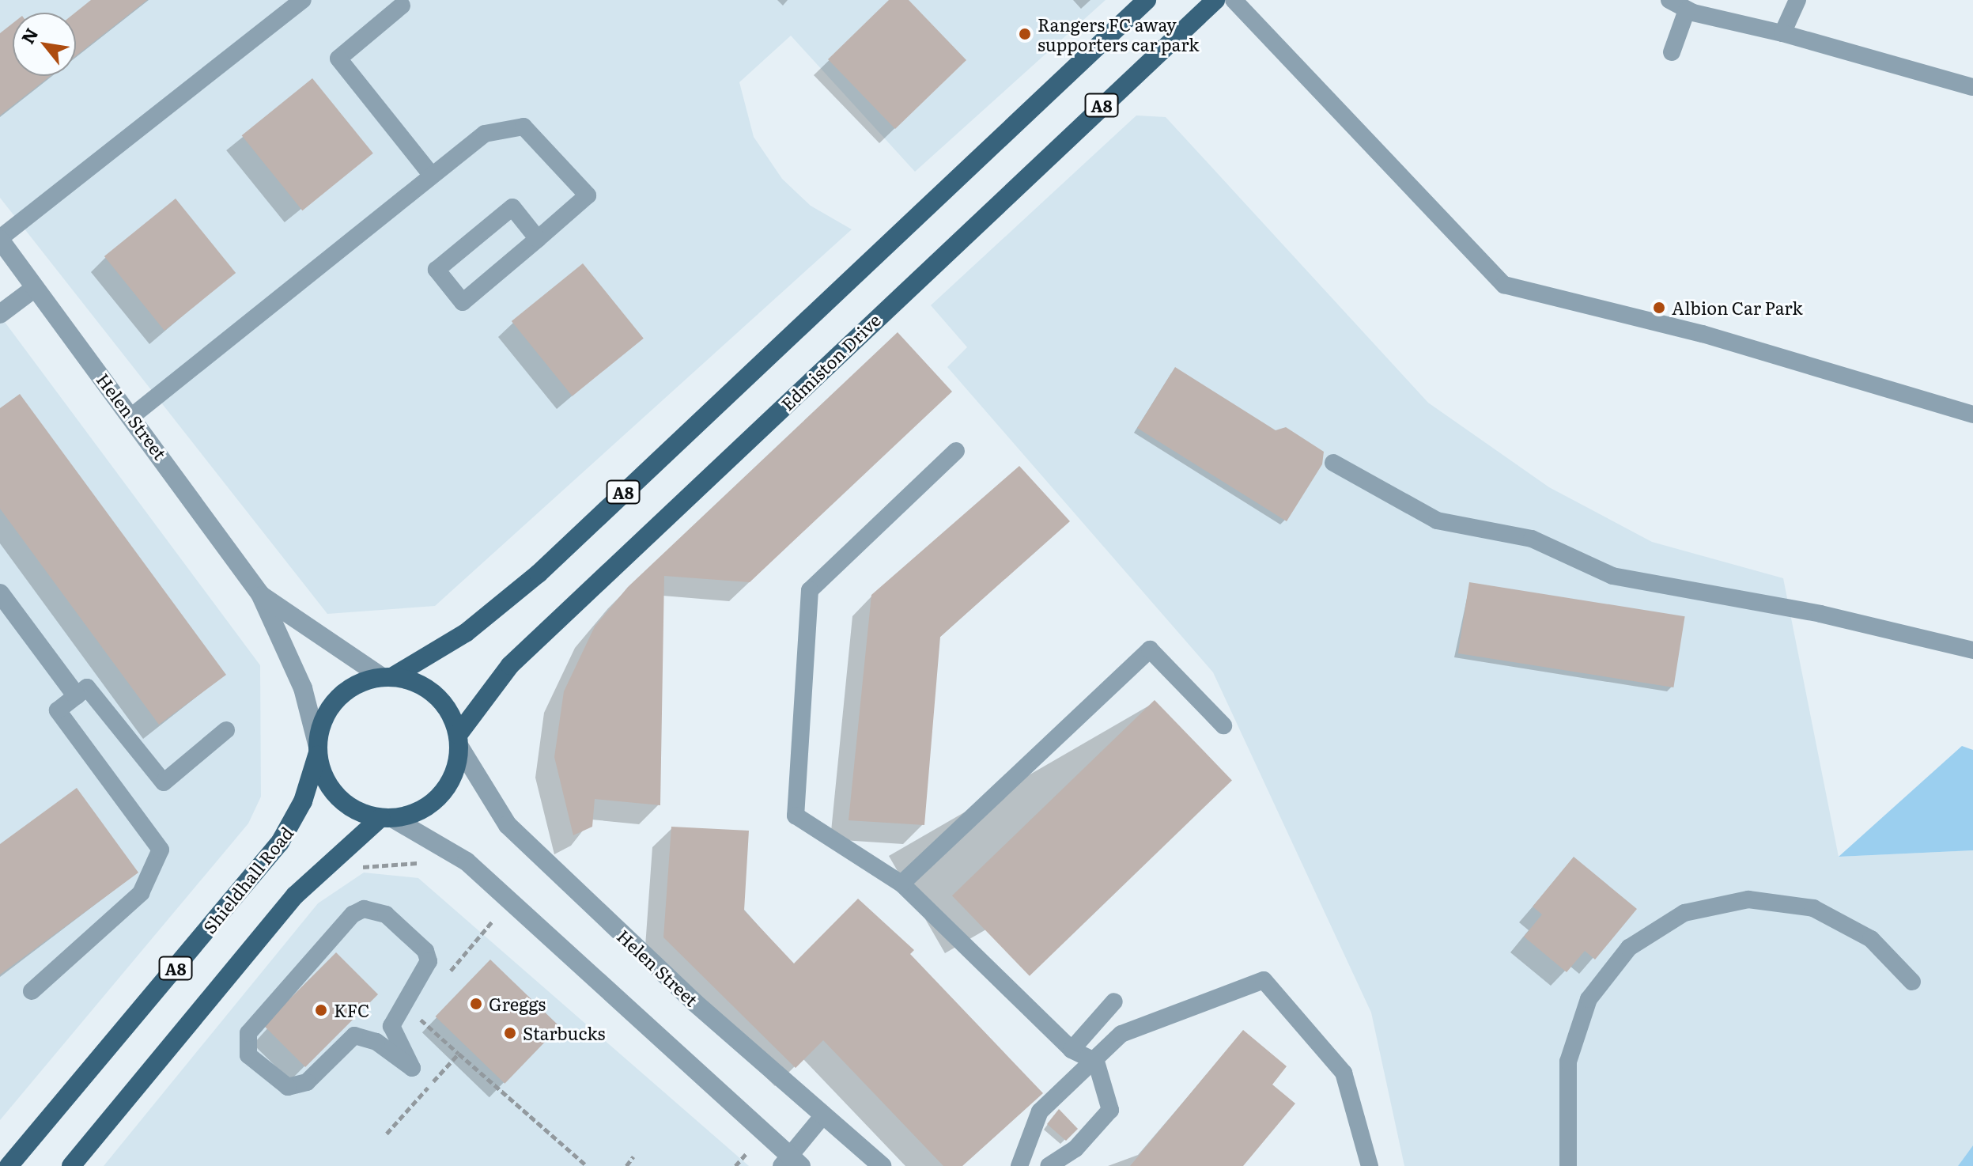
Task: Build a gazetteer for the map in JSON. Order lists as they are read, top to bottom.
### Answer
{
  "streets": {
    "main road": ["A8", "Edmiston Drive", "Shieldhall Road"],
    "street": ["Helen Street"]
  },
  "crossings": [
    ["A8", "Edmiston Drive"],
    ["A8", "Helen Street"],
    ["A8", "Shieldhall Road"],
    ["Edmiston Drive", "Helen Street"],
    ["Edmiston Drive", "Shieldhall Road"],
    ["Helen Street", "Shieldhall Road"]
  ],
  "places": [
    "Rangers FC away supporters car park",
    "Albion Car Park",
    "Greggs",
    "KFC",
    "Starbucks"
  ],
  "north": "top left"
}
